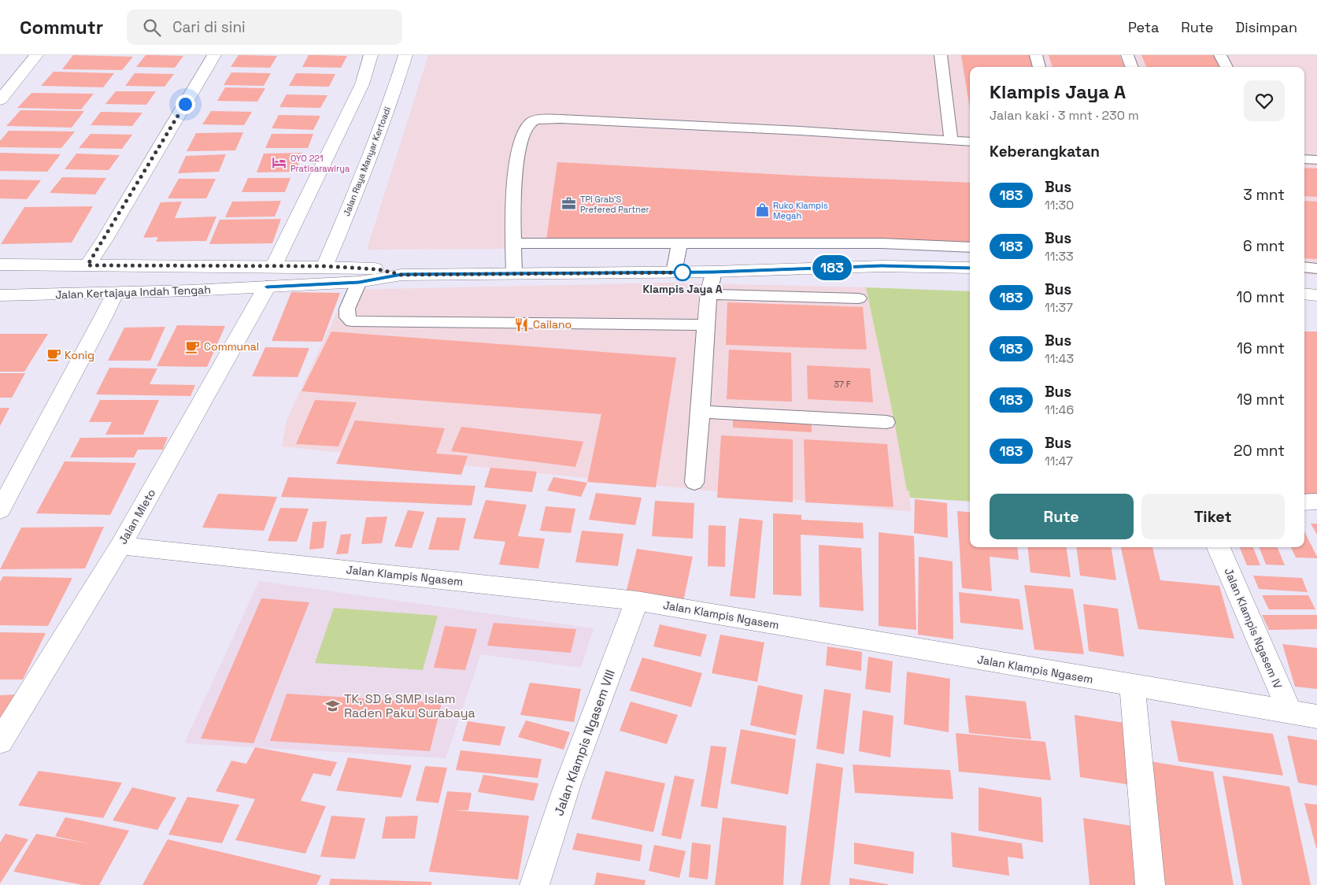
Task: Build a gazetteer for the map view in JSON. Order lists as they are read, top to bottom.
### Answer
{
  "streets": {
    "street": [
      "Jalan Raya Manyar Kertoadi",
      "Jalan Kertajaya Indah Tengah",
      "Jalan Mleto",
      "Jalan Klampis Ngasem",
      "Jalan Klampis Ngasem IV",
      "Jalan Klampis Ngasem VIII"
    ]
  },
  "crossings": [
    ["Jalan Raya Manyar Kertoadi", "Jalan Kertajaya Indah Tengah"],
    ["Jalan Kertajaya Indah Tengah", "Jalan Mleto"],
    ["Jalan Mleto", "Jalan Klampis Ngasem"],
    ["Jalan Klampis Ngasem", "Jalan Klampis Ngasem IV"],
    ["Jalan Klampis Ngasem", "Jalan Klampis Ngasem VIII"]
  ],
  "places": {
    "hotel": ["OYO 221 Pratisarawirya"],
    "office": ["TPI Grab'S Prefered Partner"],
    "shop": ["Ruko Klampis Megah"],
    "other": ["Klampis Jaya A"],
    "restaurant": ["Cailano"],
    "cafe": ["Communal", "Konig"],
    "school or university": ["TK, SD & SMP Islam Raden Paku Surabaya"]
  },
  "lines": ["bus line 183"],
  "house_numbers": ["37 F"],
  "page": {
    "header": "Commutr",
    "search": "Cari di sini",
    "nav": ["Peta", "Rute", "Disimpan"],
    "on_map": "183",
    "heading": [
      ["Klampis Jaya A", "Jalan kaki · 3 mnt · 230 m"],
      "Keberangkatan"
    ],
    "list": [
      {
        "mark": "183",
        "name": "Bus",
        "note": "11:30",
        "value": "3 mnt"
      },
      {
        "mark": "183",
        "name": "Bus",
        "note": "11:33",
        "value": "6 mnt"
      },
      {
        "mark": "183",
        "name": "Bus",
        "note": "11:37",
        "value": "10 mnt"
      },
      {
        "mark": "183",
        "name": "Bus",
        "note": "11:43",
        "value": "16 mnt"
      },
      {
        "mark": "183",
        "name": "Bus",
        "note": "11:46",
        "value": "19 mnt"
      },
      {
        "mark": "183",
        "name": "Bus",
        "note": "11:47",
        "value": "20 mnt"
      }
    ],
    "buttons": ["Rute", "Tiket"]
  }
}
